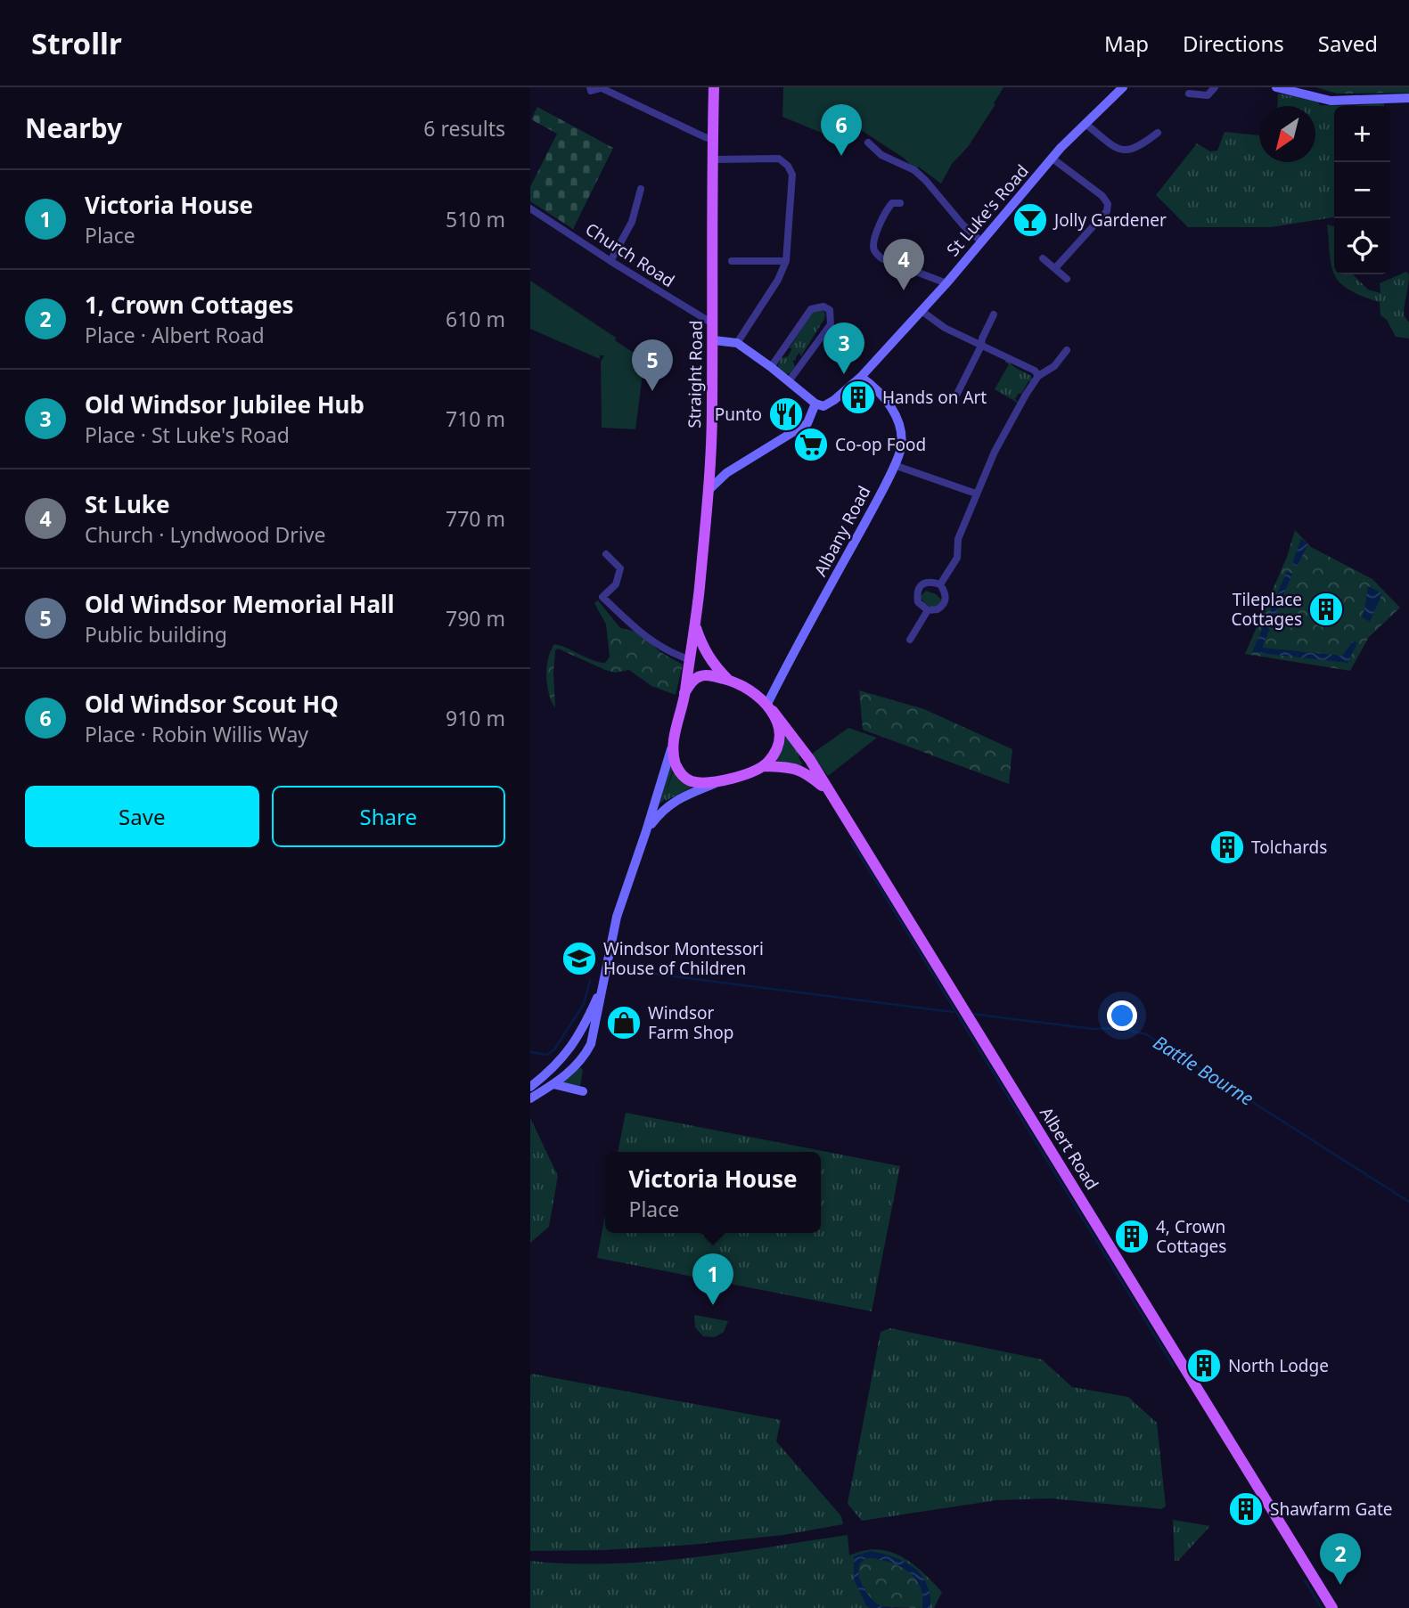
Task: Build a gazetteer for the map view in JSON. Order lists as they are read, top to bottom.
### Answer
{
  "streets": {
    "main road": [
      "St Luke's Road",
      "Straight Road",
      "Albany Road",
      "Albert Road"
    ],
    "street": ["Church Road"]
  },
  "crossings": [
    ["St Luke's Road", "Straight Road"],
    ["St Luke's Road", "Albany Road"],
    ["Church Road", "Straight Road"],
    ["Straight Road", "Albany Road"],
    ["Straight Road", "Albert Road"],
    ["Albany Road", "Albert Road"]
  ],
  "water": ["Battle Bourne"],
  "places": {
    "bar": ["Jolly Gardener"],
    "building": [
      "Hands on Art",
      "Tileplace Cottages",
      "Tolchards",
      "4, Crown Cottages",
      "North Lodge",
      "Shawfarm Gate"
    ],
    "restaurant": ["Punto"],
    "supermarket": ["Co-op Food"],
    "school or university": ["Windsor Montessori House of Children"],
    "shop": ["Windsor Farm Shop"]
  },
  "north": "bottom left",
  "page": {
    "header": "Strollr",
    "nav": ["Map", "Directions", "Saved"],
    "heading": ["Nearby", "6 results"],
    "pins": [
      "6",
      "4",
      "3",
      "5",
      "1",
      "2"
    ],
    "map_buttons": ["+", "−"],
    "list": [
      {
        "mark": "1",
        "name": "Victoria House",
        "note": "Place",
        "value": "510 m"
      },
      {
        "mark": "2",
        "name": "1, Crown Cottages",
        "note": "Place · Albert Road",
        "value": "610 m"
      },
      {
        "mark": "3",
        "name": "Old Windsor Jubilee Hub",
        "note": "Place · St Luke's Road",
        "value": "710 m"
      },
      {
        "mark": "4",
        "name": "St Luke",
        "note": "Church · Lyndwood Drive",
        "value": "770 m"
      },
      {
        "mark": "5",
        "name": "Old Windsor Memorial Hall",
        "note": "Public building",
        "value": "790 m"
      },
      {
        "mark": "6",
        "name": "Old Windsor Scout HQ",
        "note": "Place · Robin Willis Way",
        "value": "910 m"
      }
    ],
    "buttons": ["Save", "Share"],
    "popup": ["Victoria House", "Place"]
  }
}
